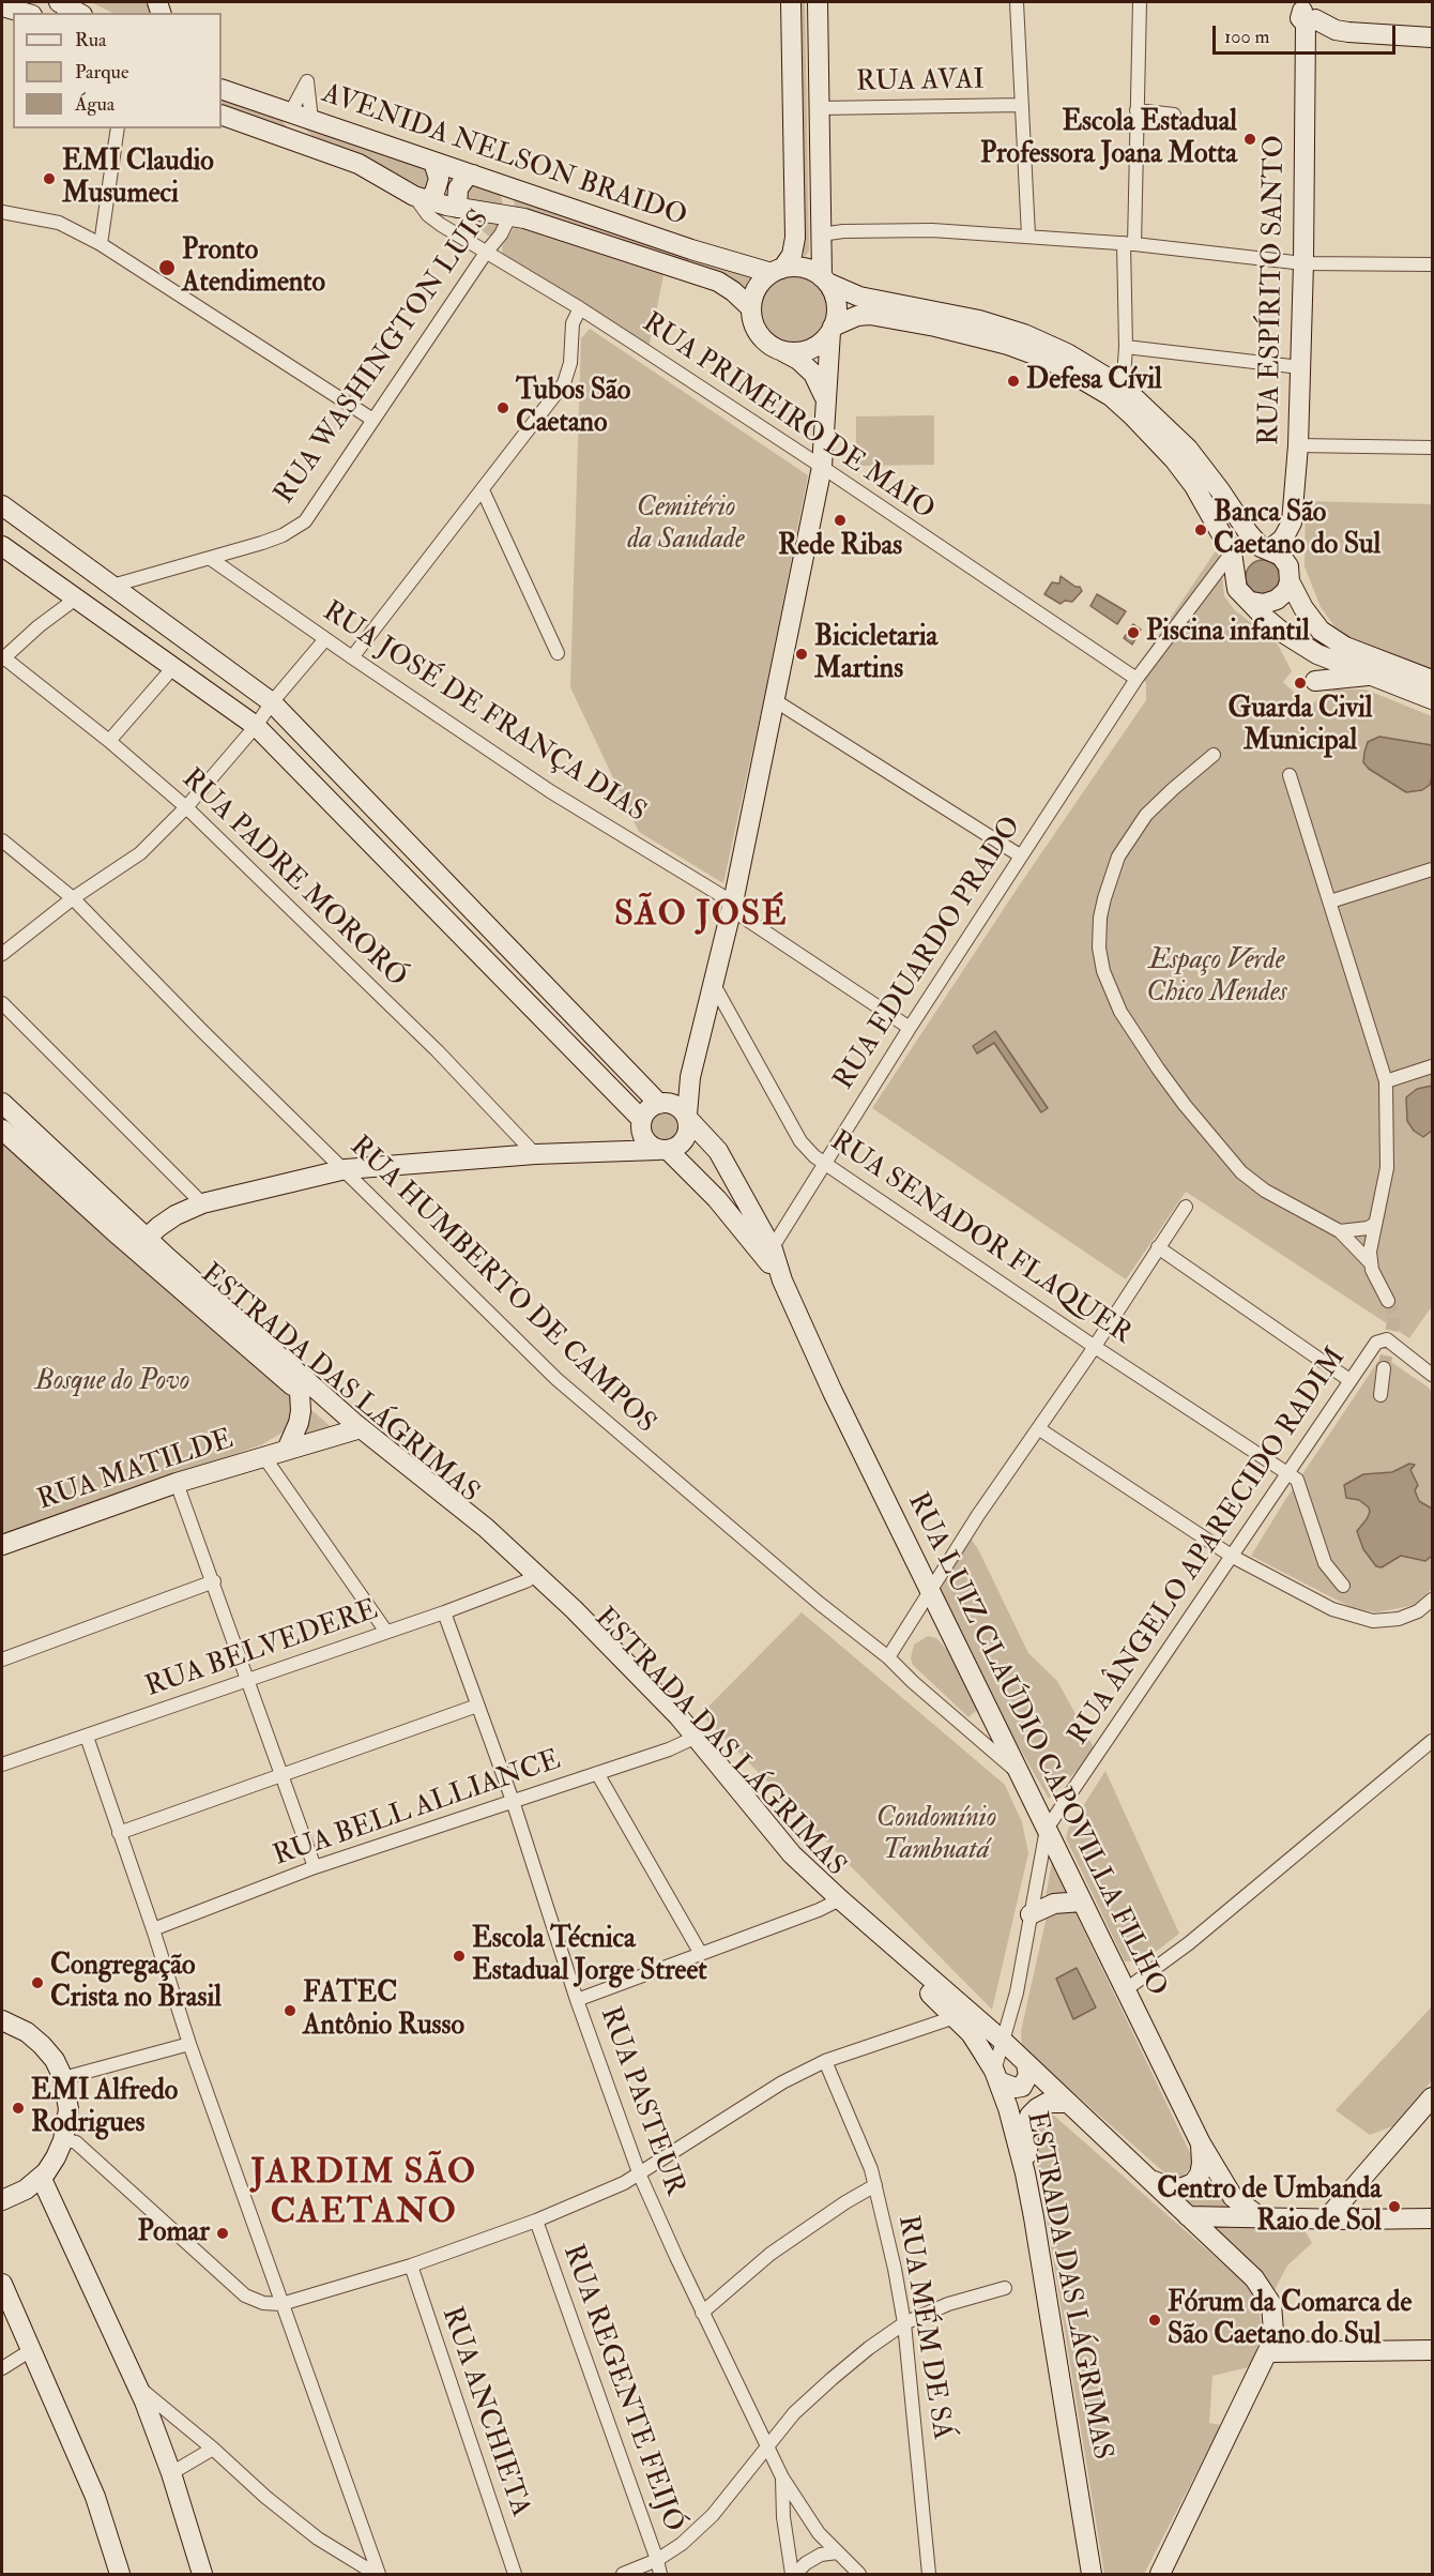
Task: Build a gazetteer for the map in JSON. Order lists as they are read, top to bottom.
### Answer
{
  "streets": {
    "street": [
      "RUA AVAI",
      "AVENIDA NELSON BRAIDO",
      "RUA ESPÍRITO SANTO",
      "RUA WASHINGTON LUIS",
      "RUA PRIMEIRO DE MAIO",
      "RUA JOSÉ DE FRANÇA DIAS",
      "RUA PADRE MORORÓ",
      "RUA EDUARDO PRADO",
      "RUA SENADOR FLAQUER",
      "RUA HUMBERTO DE CAMPOS",
      "ESTRADA DAS LÁGRIMAS",
      "RUA MATILDE",
      "RUA ÂNGELO APARECIDO RADIM",
      "RUA BELVEDERE",
      "RUA LUIZ CLAÚDIO CAPOVILLA FILHO",
      "RUA BELL ALLIANCE",
      "RUA PASTEUR",
      "RUA MÉM DE SÁ",
      "RUA REGENTE FEIJÓ",
      "RUA ANCHIETA"
    ]
  },
  "crossings": [
    ["AVENIDA NELSON BRAIDO", "RUA WASHINGTON LUIS"],
    ["AVENIDA NELSON BRAIDO", "RUA PRIMEIRO DE MAIO"],
    ["RUA ESPÍRITO SANTO", "RUA EDUARDO PRADO"],
    ["RUA WASHINGTON LUIS", "RUA PRIMEIRO DE MAIO"],
    ["RUA WASHINGTON LUIS", "RUA JOSÉ DE FRANÇA DIAS"],
    ["RUA PRIMEIRO DE MAIO", "RUA EDUARDO PRADO"],
    ["RUA JOSÉ DE FRANÇA DIAS", "RUA EDUARDO PRADO"],
    ["RUA EDUARDO PRADO", "RUA SENADOR FLAQUER"],
    ["RUA EDUARDO PRADO", "RUA LUIZ CLAÚDIO CAPOVILLA FILHO"],
    ["RUA SENADOR FLAQUER", "RUA ÂNGELO APARECIDO RADIM"],
    ["RUA HUMBERTO DE CAMPOS", "RUA LUIZ CLAÚDIO CAPOVILLA FILHO"],
    ["ESTRADA DAS LÁGRIMAS", "RUA MATILDE"],
    ["ESTRADA DAS LÁGRIMAS", "RUA ÂNGELO APARECIDO RADIM"],
    ["ESTRADA DAS LÁGRIMAS", "RUA BELVEDERE"],
    ["ESTRADA DAS LÁGRIMAS", "RUA BELL ALLIANCE"],
    ["RUA ÂNGELO APARECIDO RADIM", "RUA LUIZ CLAÚDIO CAPOVILLA FILHO"],
    ["RUA BELVEDERE", "RUA PASTEUR"],
    ["RUA BELL ALLIANCE", "RUA PASTEUR"]
  ],
  "districts": ["SÃO JOSÉ", "JARDIM SÃO CAETANO"],
  "parks": [
    "Cemitério da Saudade",
    "Espaço Verde Chico Mendes",
    "Bosque do Povo",
    "Condomínio Tambuatá"
  ],
  "places": [
    "Escola Estadual Professora Joana Motta",
    "EMI Claudio Musumeci",
    "Pronto Atendimento",
    "Defesa Cívil",
    "Tubos São Caetano",
    "Rede Ribas",
    "Banca São Caetano do Sul",
    "Piscina infantil",
    "Bicicletaria Martins",
    "Guarda Civil Municipal",
    "Escola Técnica Estadual Jorge Street",
    "Congregação Crista no Brasil",
    "FATEC Antônio Russo",
    "EMI Alfredo Rodrigues",
    "Centro de Umbanda Raio de Sol",
    "Pomar",
    "Fórum da Comarca de São Caetano do Sul"
  ],
  "legend": ["Rua", "Parque", "Água"],
  "scale_bar": "100 m"
}
